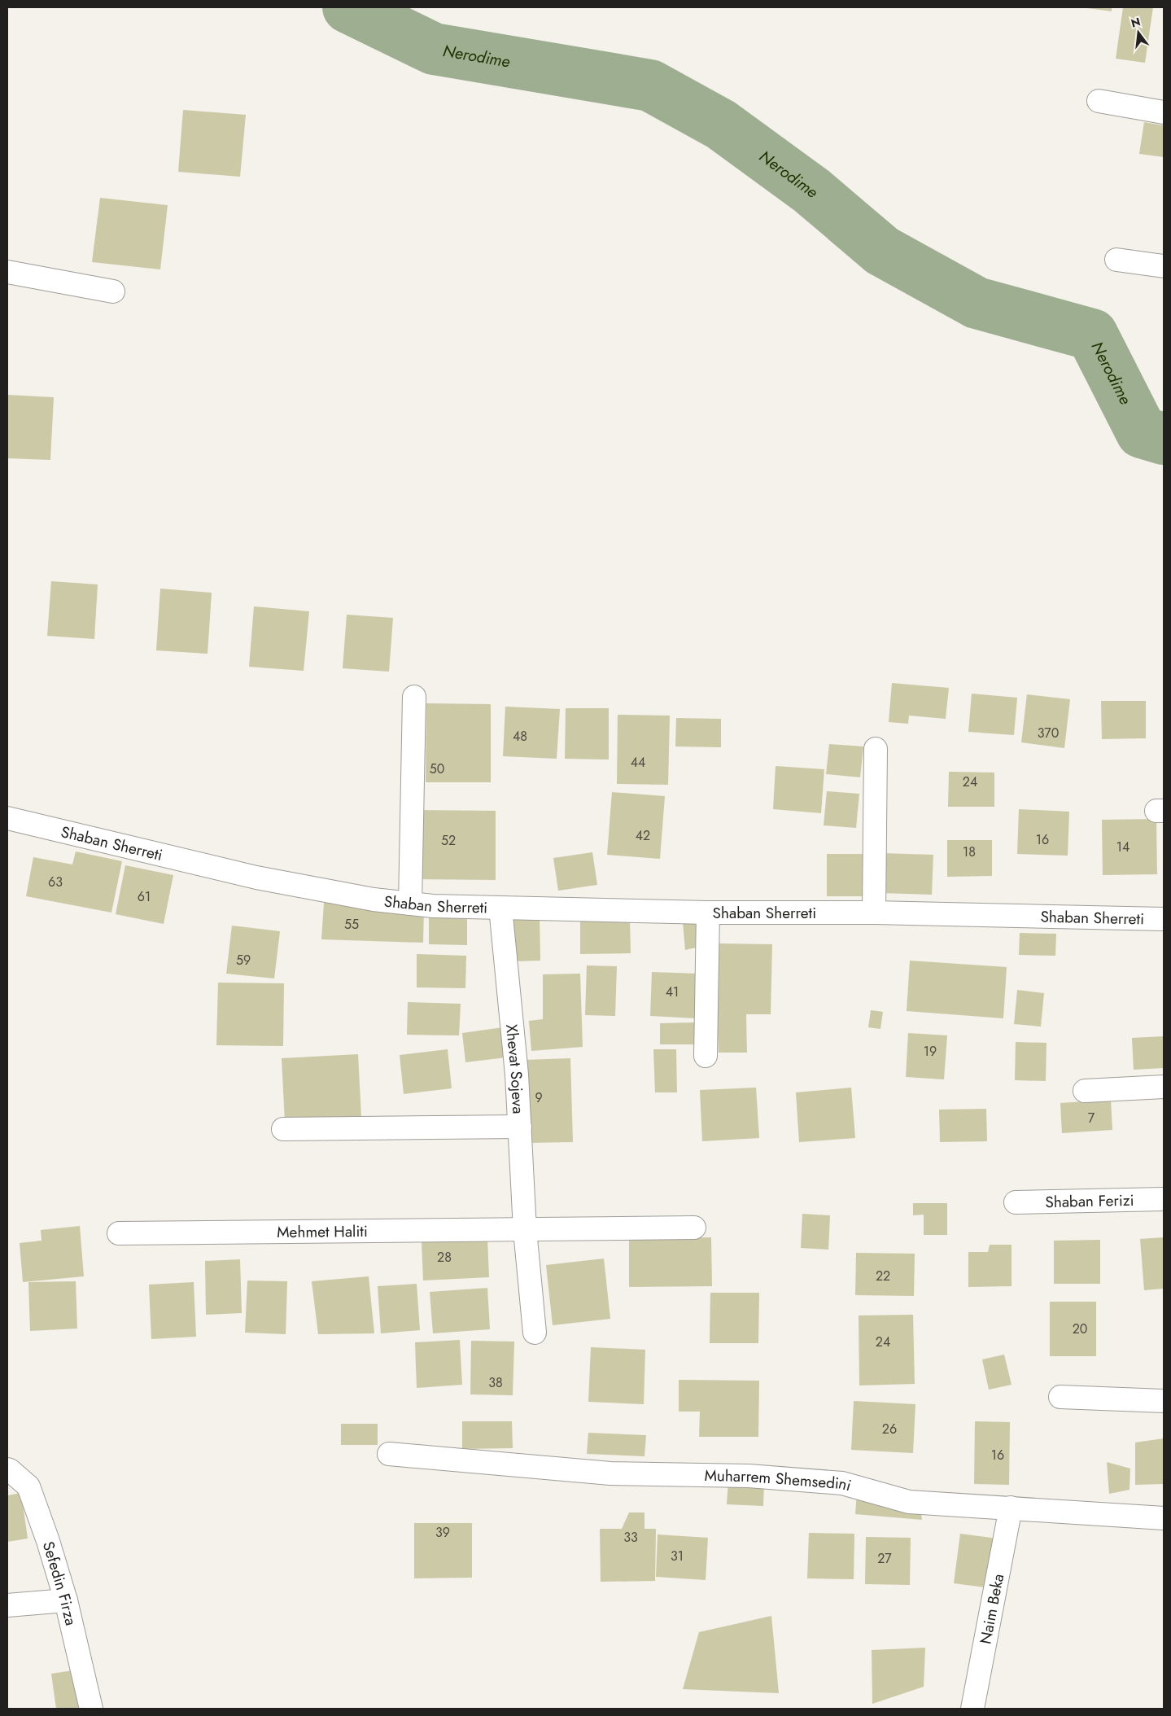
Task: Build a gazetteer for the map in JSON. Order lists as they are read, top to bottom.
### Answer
{
  "streets": {
    "street": [
      "Shaban Sherreti",
      "Xhevat Sojeva",
      "Shaban Ferizi",
      "Mehmet Haliti",
      "Muharrem Shemsedini",
      "Sefedin Firza",
      "Naim Beka"
    ]
  },
  "crossings": [
    ["Shaban Sherreti", "Xhevat Sojeva"],
    ["Xhevat Sojeva", "Mehmet Haliti"],
    ["Muharrem Shemsedini", "Naim Beka"]
  ],
  "water": ["Nerodime"],
  "house_numbers": [
    "370",
    "48",
    "44",
    "50",
    "24",
    "42",
    "16",
    "52",
    "14",
    "18",
    "63",
    "61",
    "55",
    "59",
    "41",
    "19",
    "9",
    "7",
    "28",
    "22",
    "20",
    "24",
    "38",
    "26",
    "16",
    "39",
    "33",
    "31",
    "27"
  ],
  "north": "top"
}
